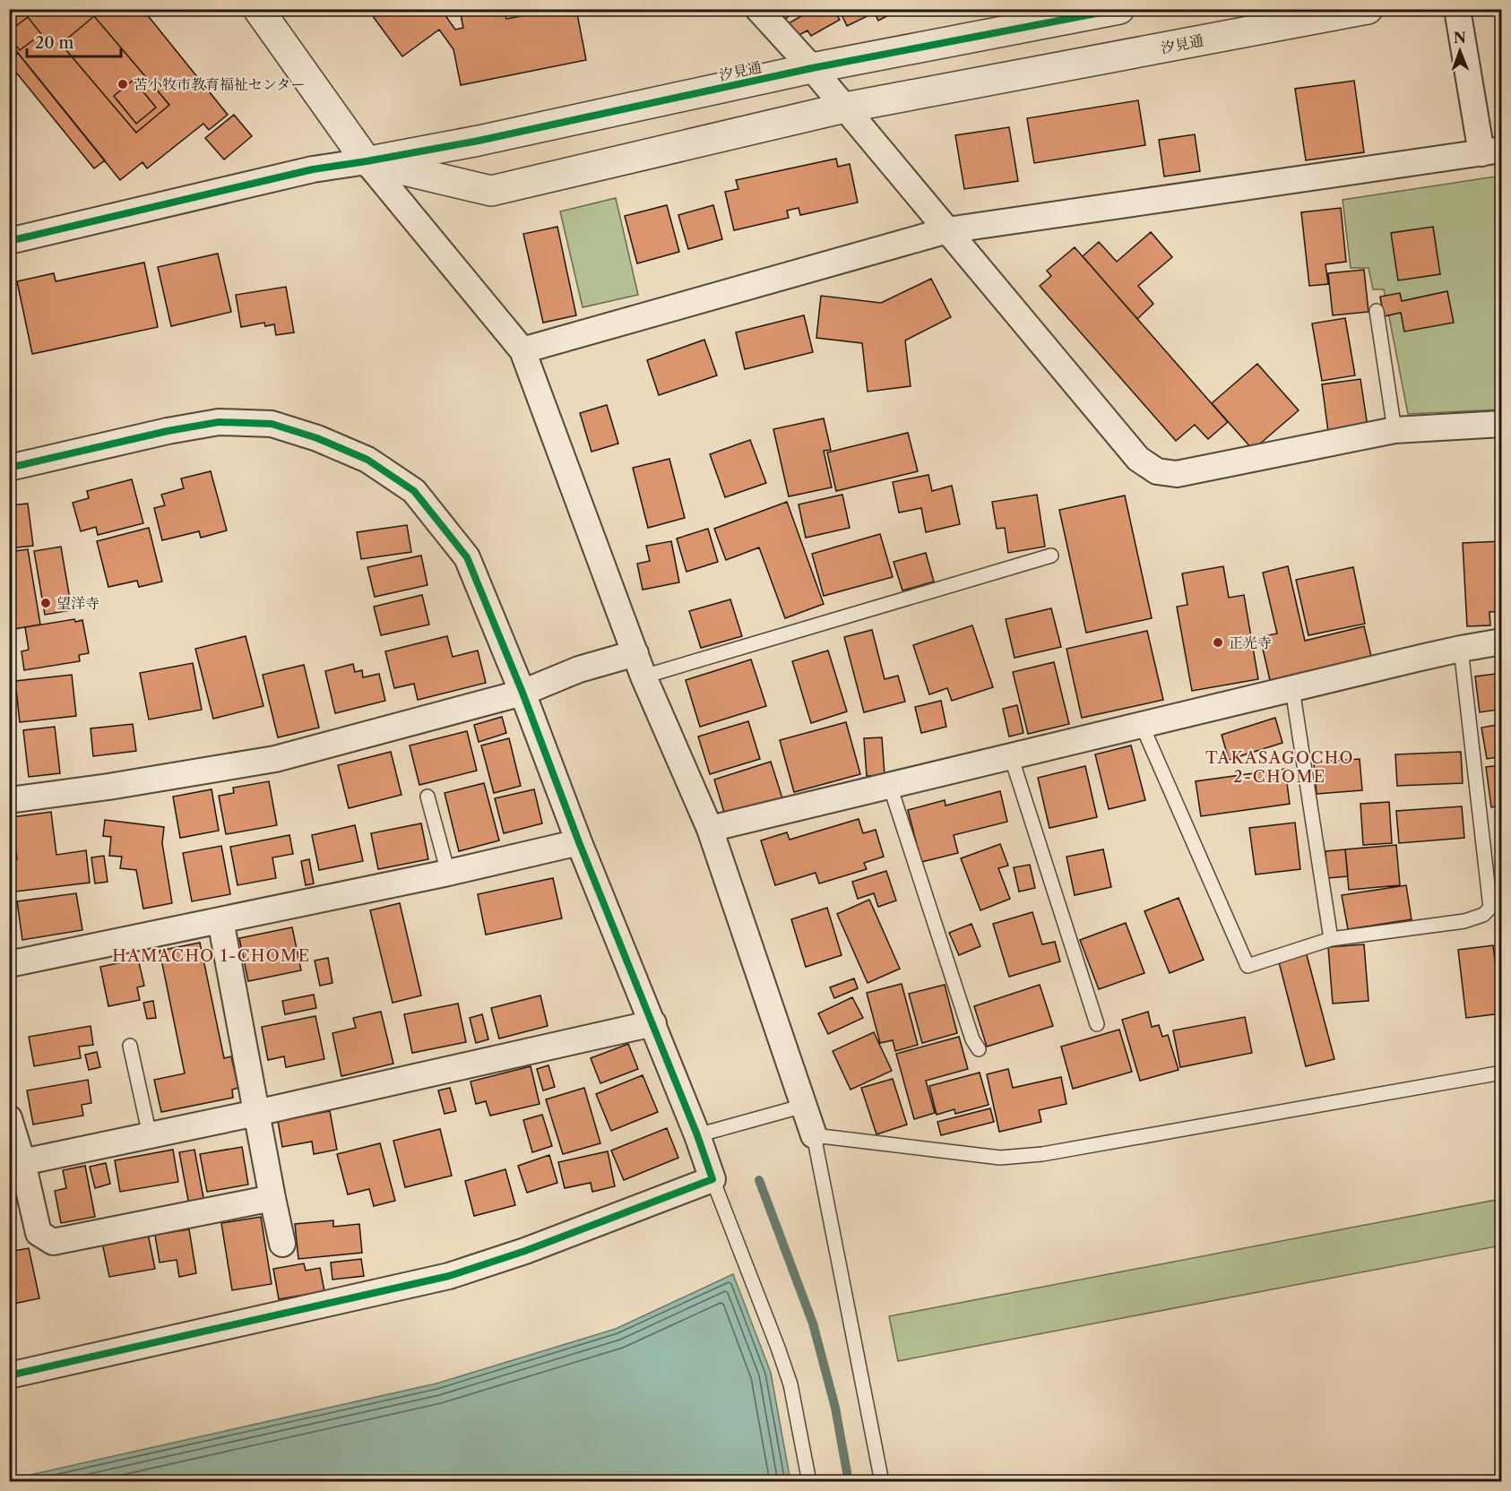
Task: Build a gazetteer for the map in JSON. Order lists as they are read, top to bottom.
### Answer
{
  "streets": {
    "street": ["汐見通"]
  },
  "districts": ["TAKASAGOCHO 2-CHOME", "HAMACHO 1-CHOME"],
  "places": ["苫小牧市教育福祉センター", "望洋寺", "正光寺"],
  "scale_bar": "20 m",
  "north": "top"
}
